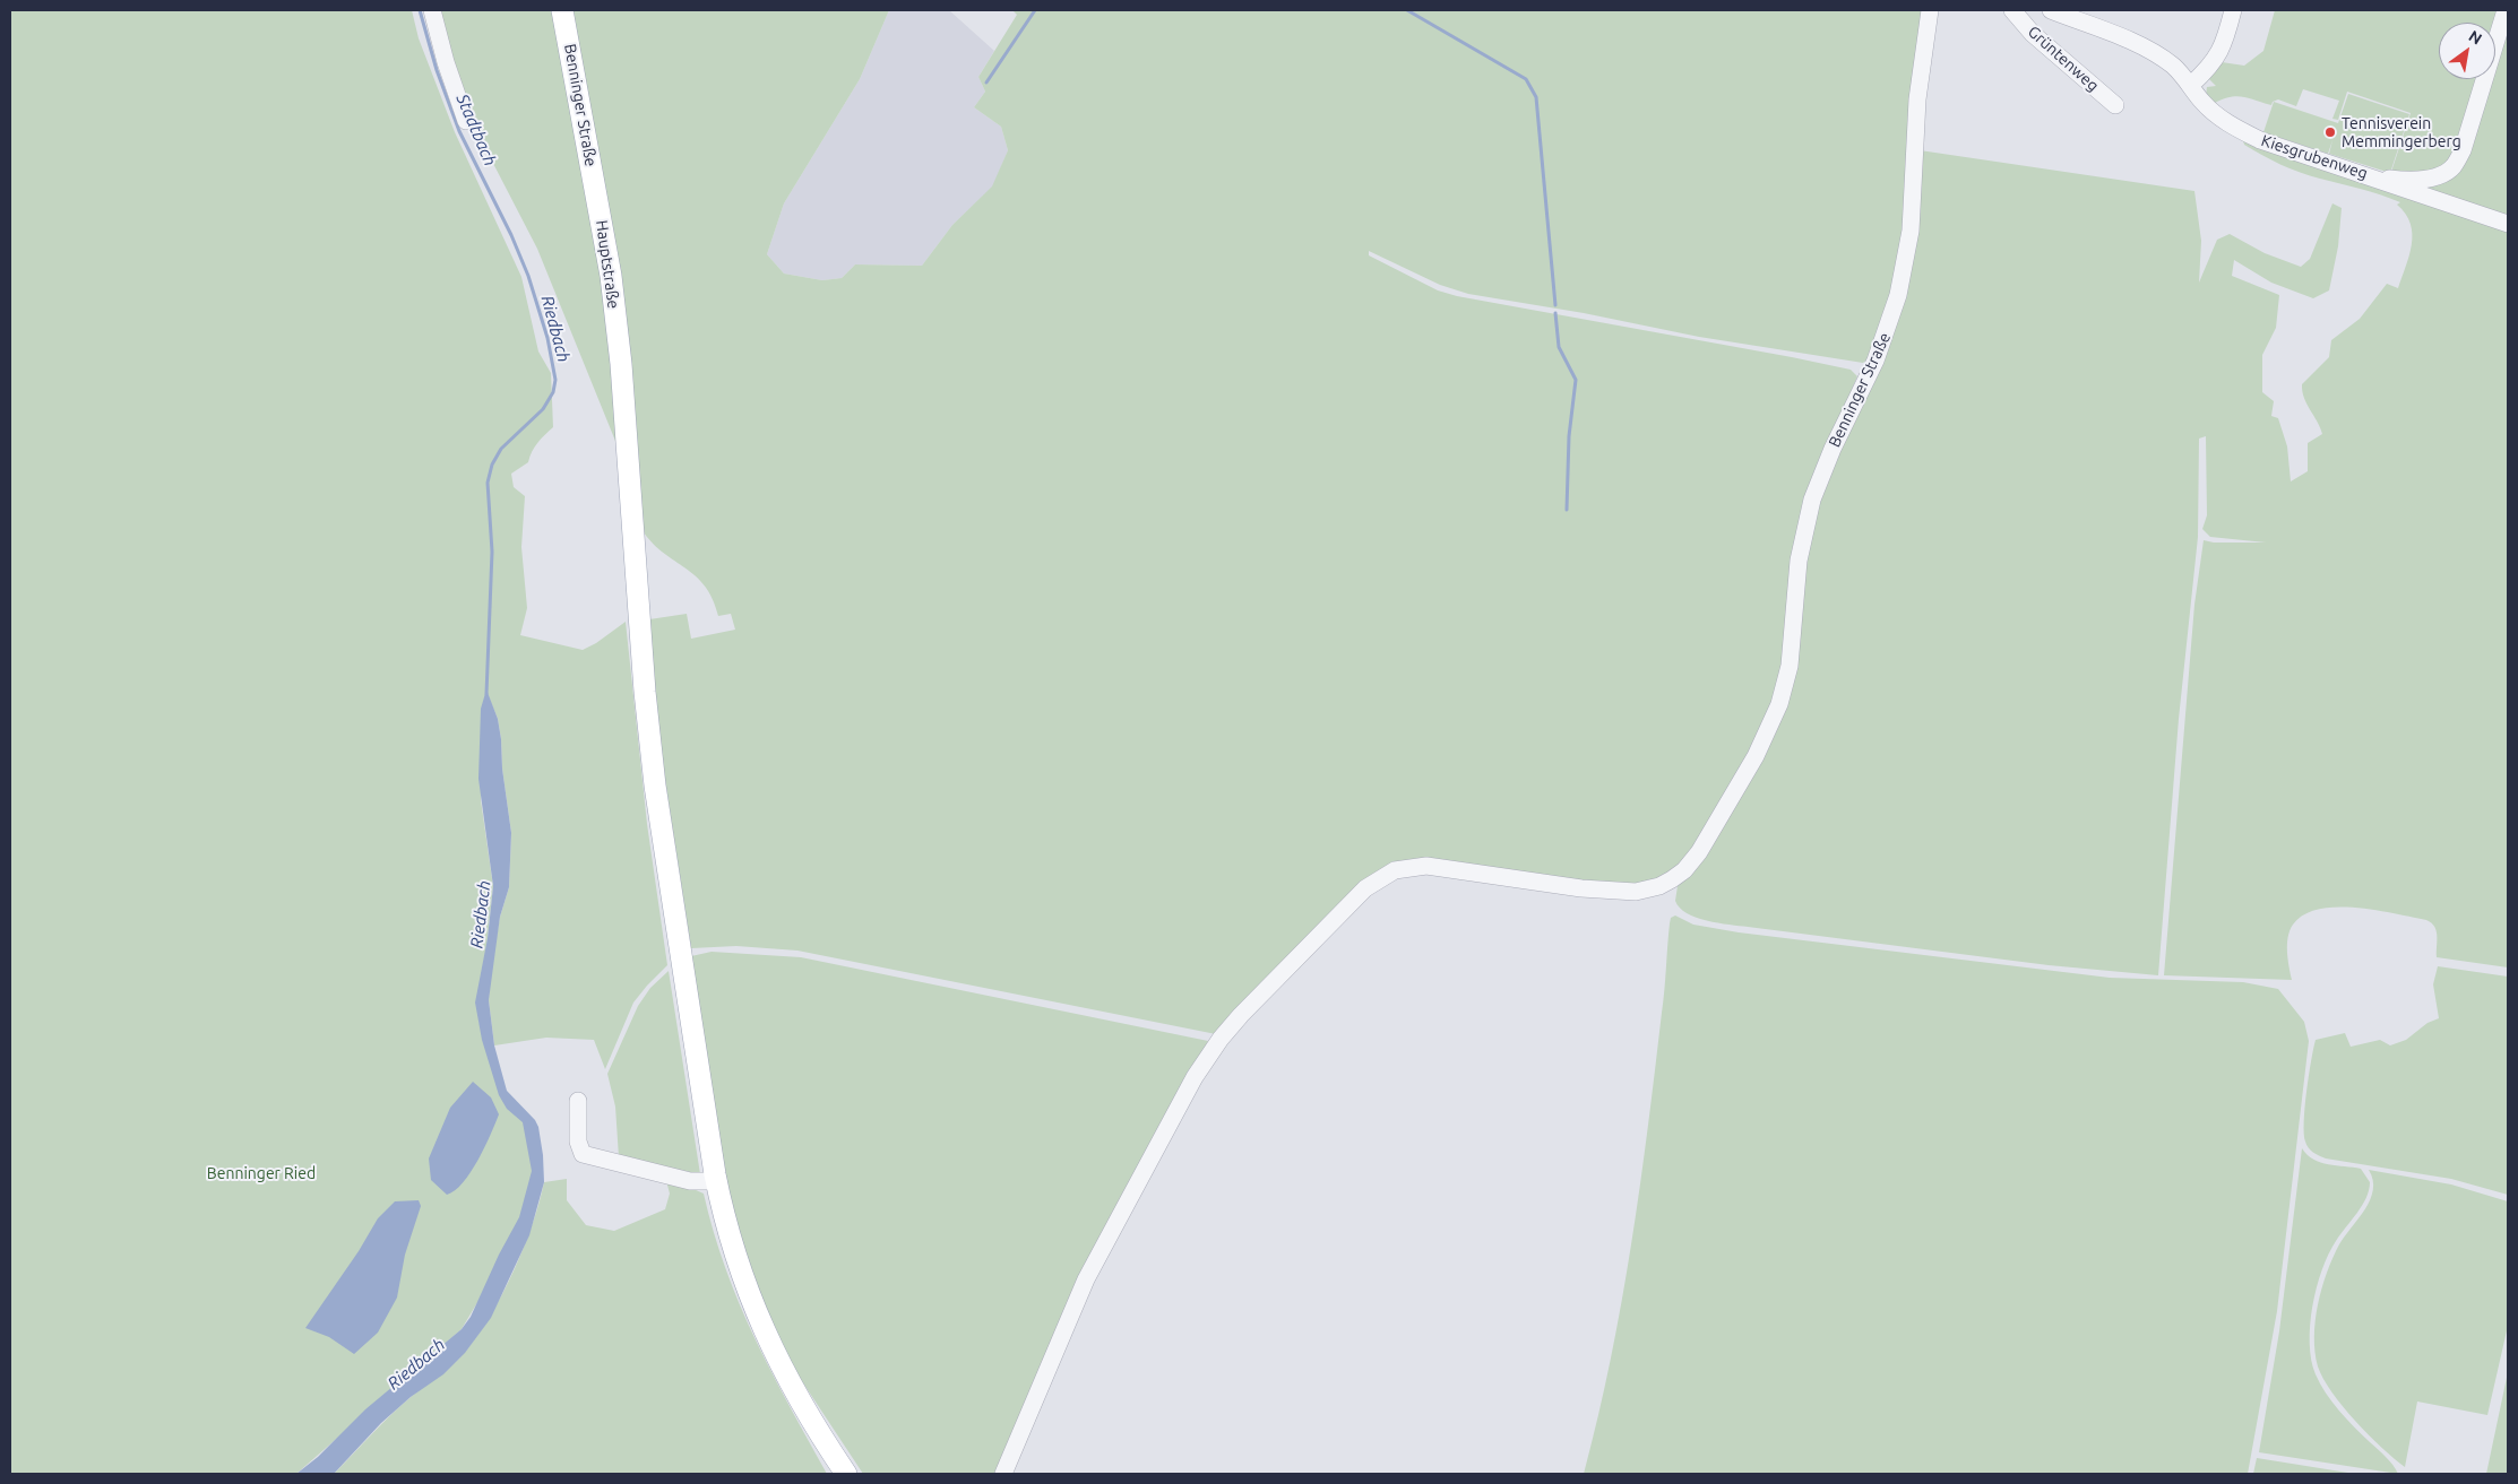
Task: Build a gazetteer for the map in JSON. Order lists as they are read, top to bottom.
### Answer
{
  "streets": {
    "main road": ["Benninger Straße", "Hauptstraße"],
    "street": ["Grüntenweg", "Kiesgrubenweg"]
  },
  "crossings": [
    ["Benninger Straße", "Hauptstraße"]
  ],
  "water": ["Stadtbach", "Riedbach"],
  "parks": ["Benninger Ried"],
  "places": ["Tennisverein Memmingerberg"],
  "north": "top right"
}
